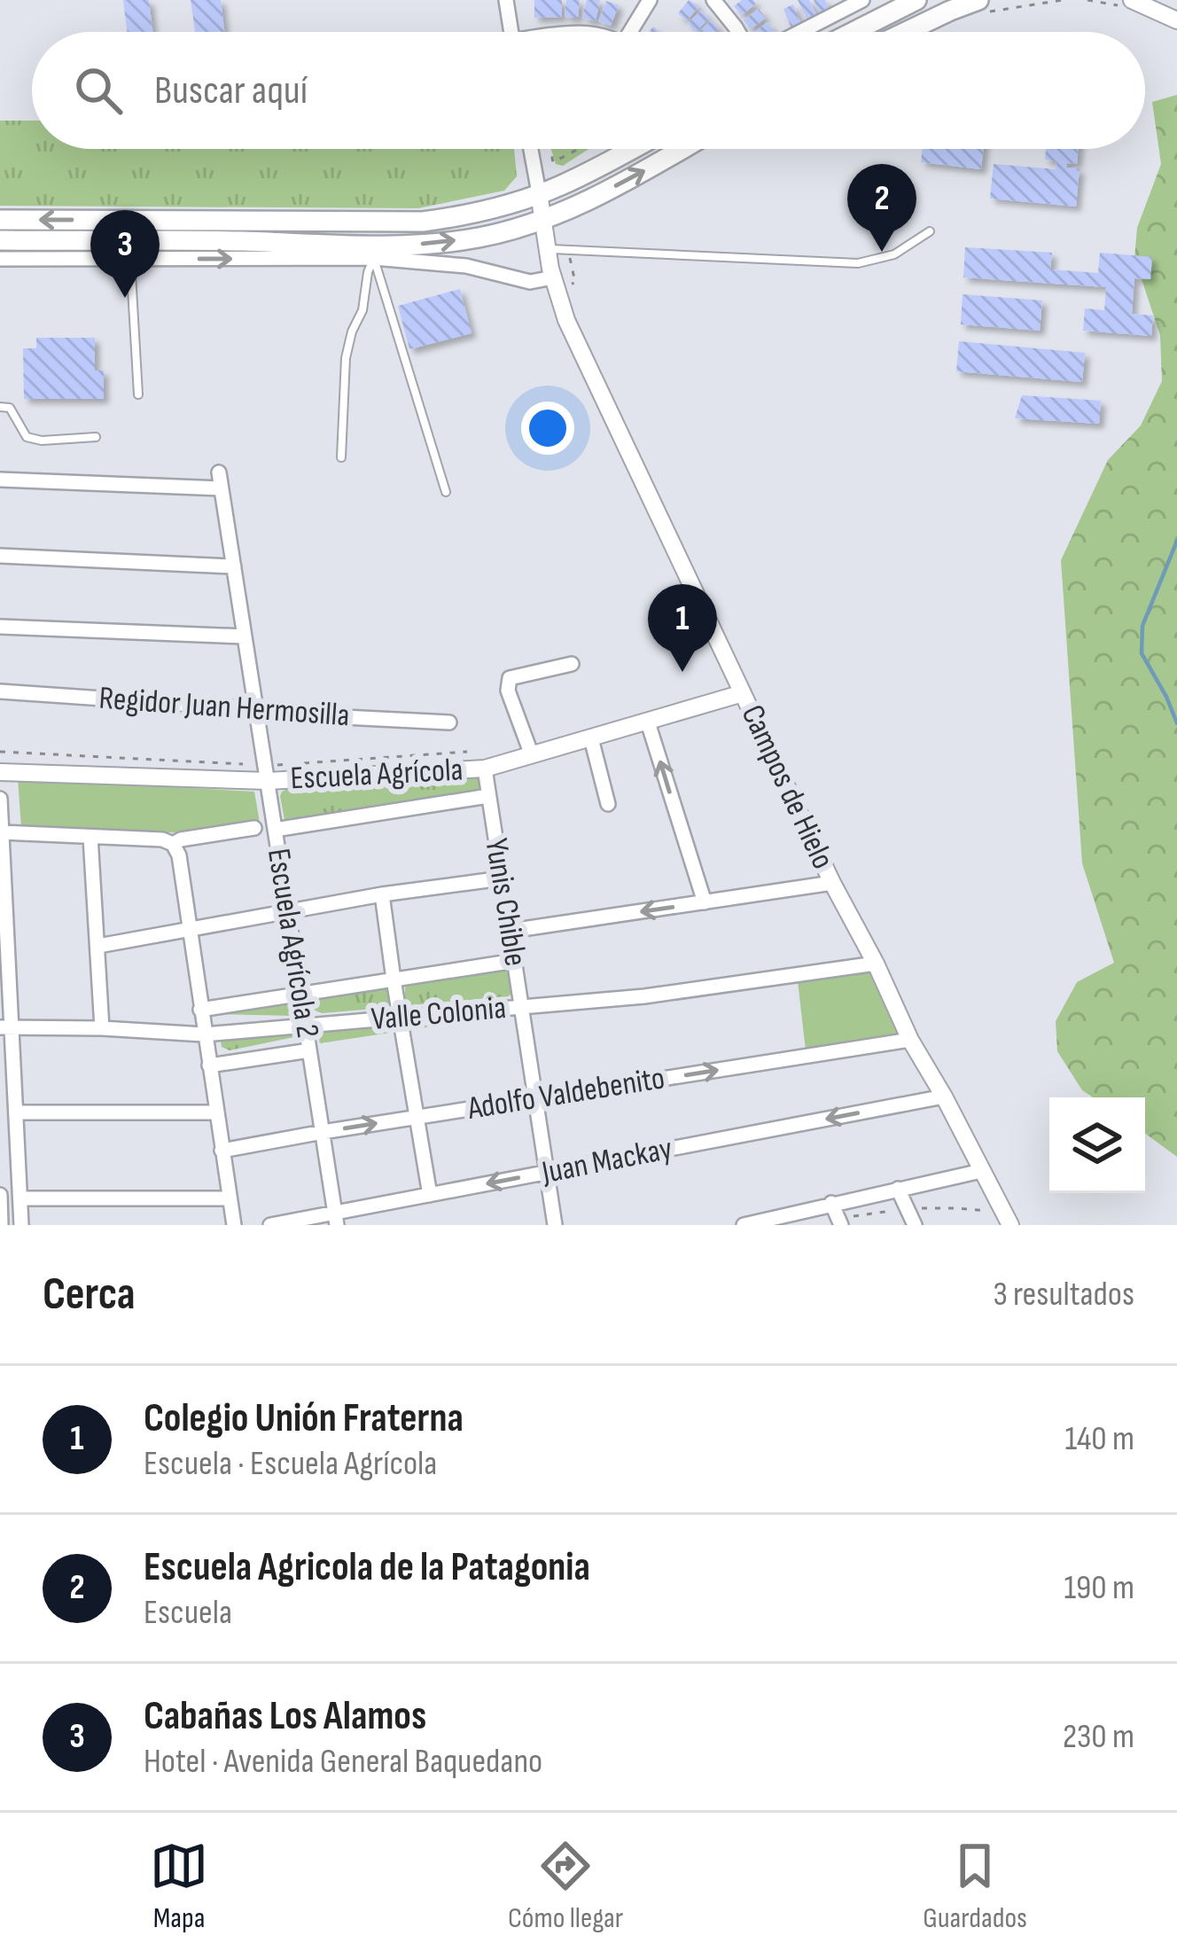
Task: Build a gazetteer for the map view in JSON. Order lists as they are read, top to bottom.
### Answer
{
  "streets": {
    "street": [
      "Regidor Juan Hermosilla",
      "Escuela Agrícola",
      "Campos de Hielo",
      "Yunis Chible",
      "Escuela Agrícola 2",
      "Valle Colonia",
      "Adolfo Valdebenito",
      "Juan Mackay"
    ]
  },
  "crossings": [
    ["Regidor Juan Hermosilla", "Escuela Agrícola 2"],
    ["Escuela Agrícola", "Campos de Hielo"],
    ["Escuela Agrícola", "Yunis Chible"],
    ["Escuela Agrícola", "Escuela Agrícola 2"],
    ["Campos de Hielo", "Valle Colonia"],
    ["Campos de Hielo", "Adolfo Valdebenito"],
    ["Campos de Hielo", "Juan Mackay"],
    ["Yunis Chible", "Valle Colonia"],
    ["Yunis Chible", "Adolfo Valdebenito"],
    ["Yunis Chible", "Juan Mackay"],
    ["Escuela Agrícola 2", "Valle Colonia"],
    ["Escuela Agrícola 2", "Adolfo Valdebenito"],
    ["Escuela Agrícola 2", "Juan Mackay"]
  ],
  "one_way": ["Adolfo Valdebenito"],
  "page": {
    "search": "Buscar aquí",
    "pins": ["2", "3", "1"],
    "heading": ["Cerca", "3 resultados"],
    "list": [
      {
        "mark": "1",
        "name": "Colegio Unión Fraterna",
        "note": "Escuela · Escuela Agrícola",
        "value": "140 m"
      },
      {
        "mark": "2",
        "name": "Escuela Agricola de la Patagonia",
        "note": "Escuela",
        "value": "190 m"
      },
      {
        "mark": "3",
        "name": "Cabañas Los Alamos",
        "note": "Hotel · Avenida General Baquedano",
        "value": "230 m"
      }
    ],
    "nav": ["Mapa", "Cómo llegar", "Guardados"]
  }
}
